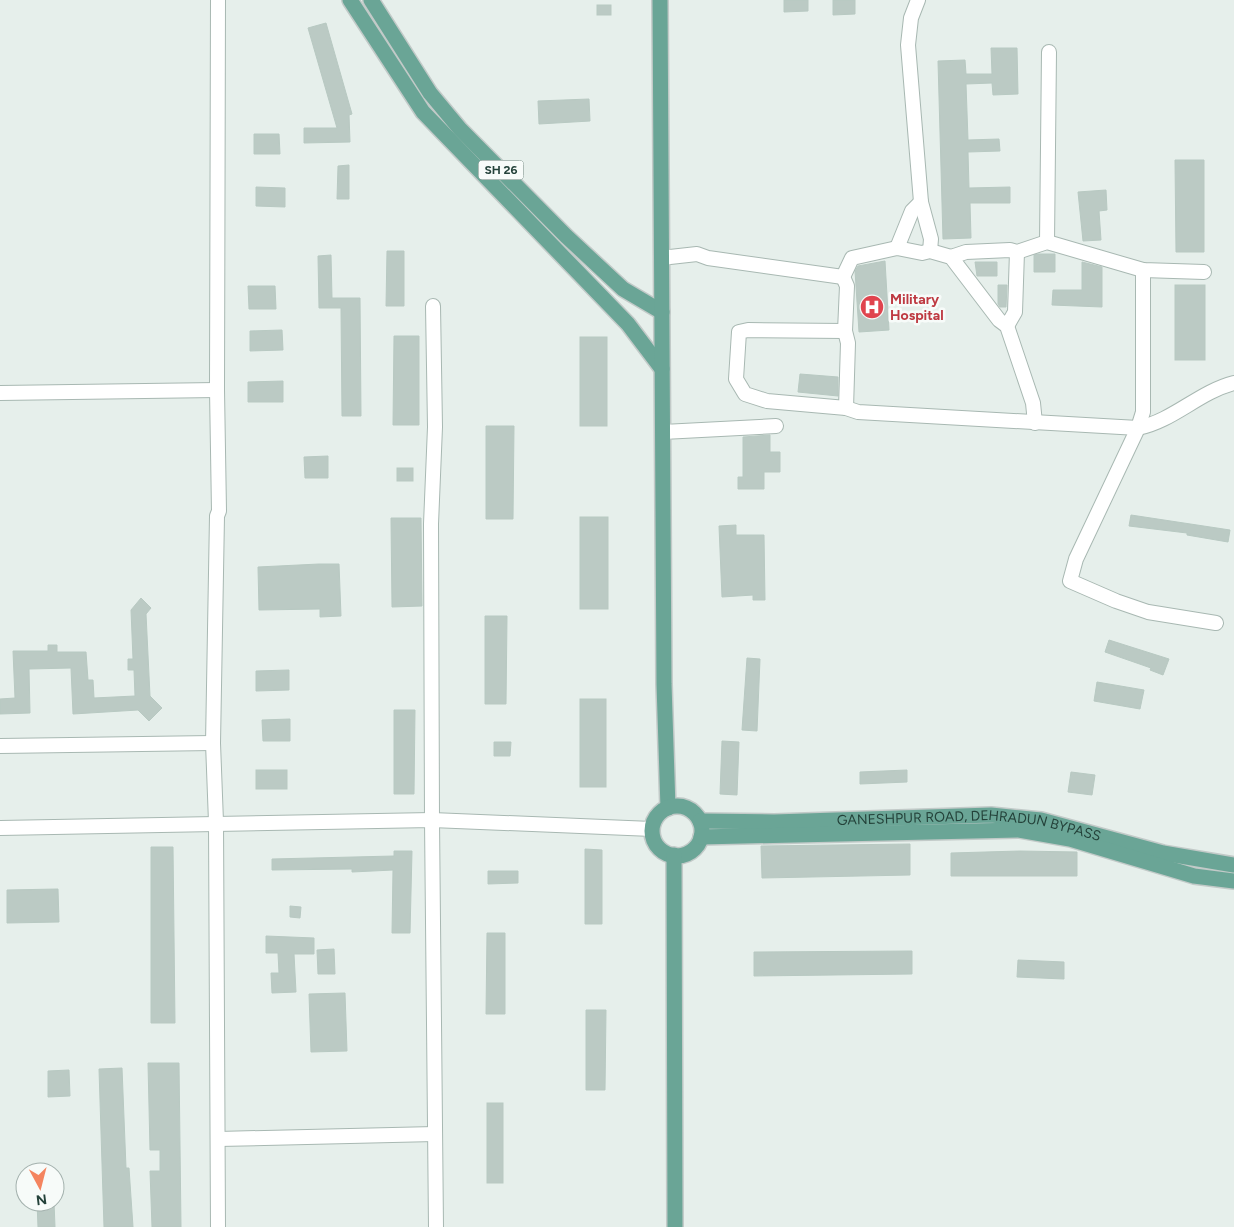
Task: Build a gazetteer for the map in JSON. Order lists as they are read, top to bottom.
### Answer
{
  "streets": {
    "main road": ["SH 26", "GANESHPUR ROAD, DEHRADUN BYPASS"]
  },
  "places": {
    "hospital": ["Military Hospital"]
  },
  "north": "bottom"
}
